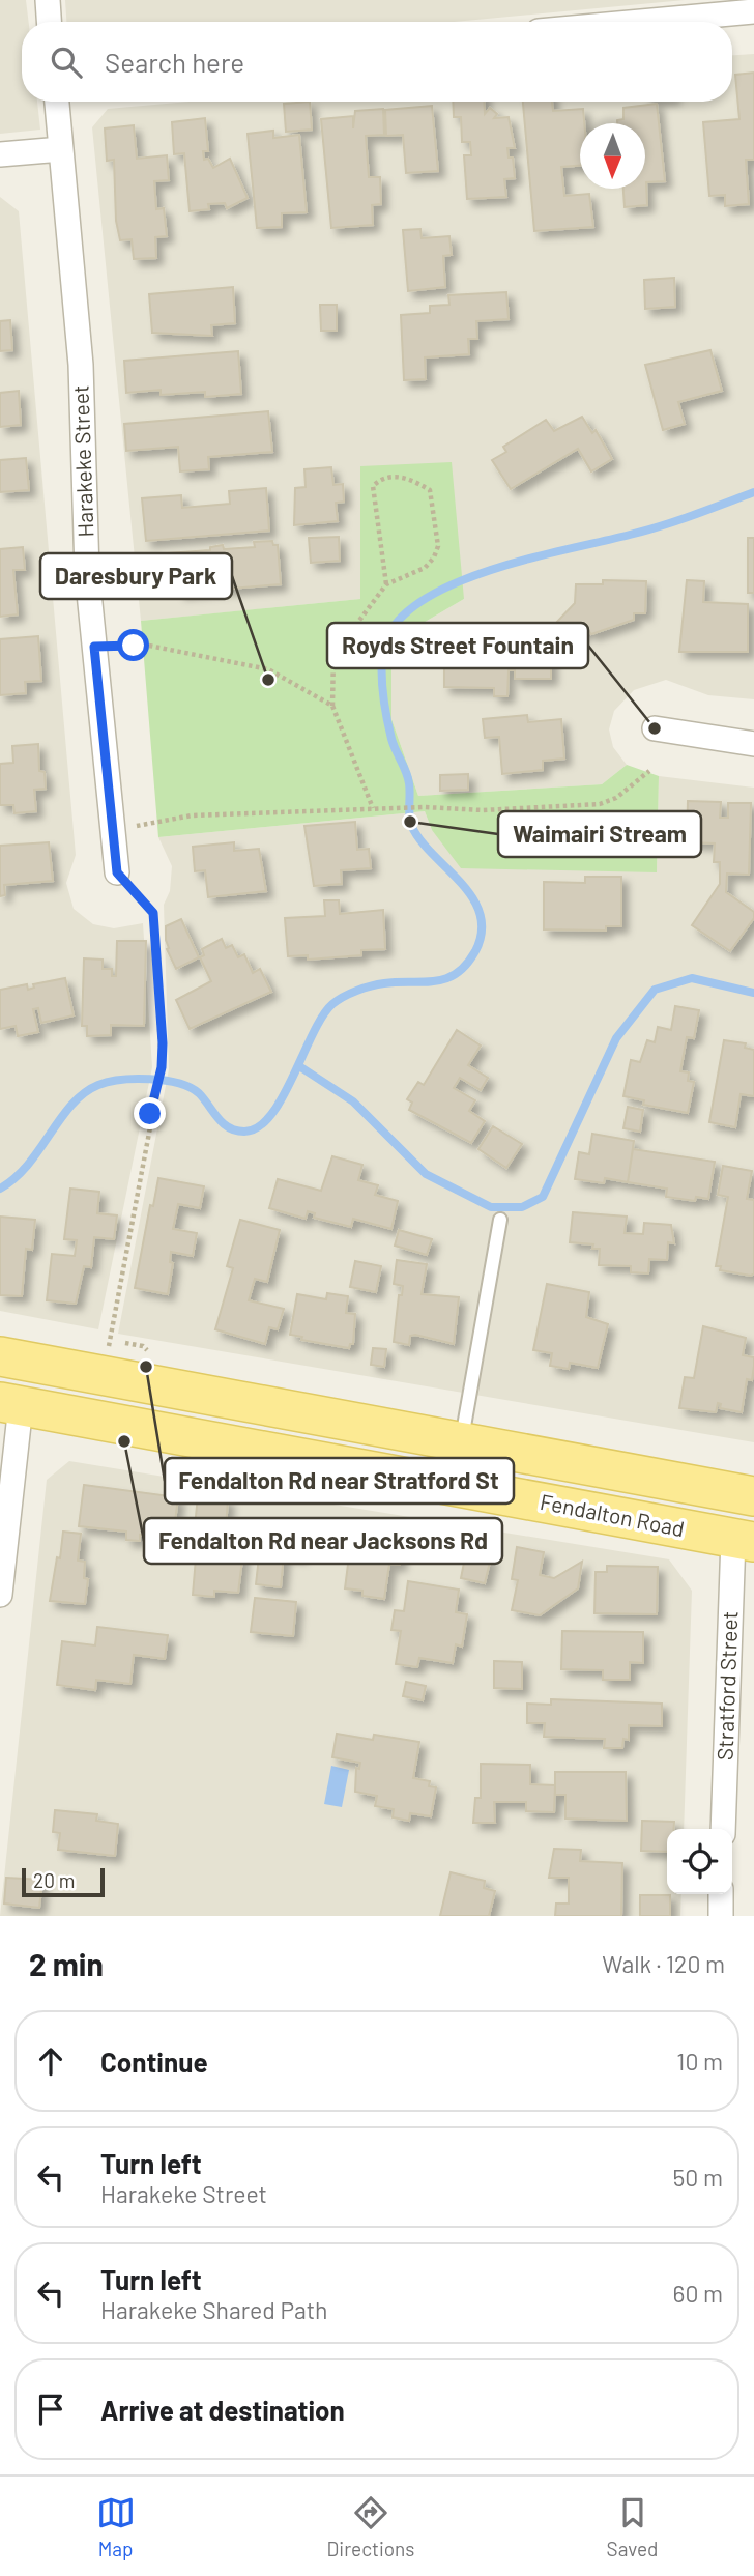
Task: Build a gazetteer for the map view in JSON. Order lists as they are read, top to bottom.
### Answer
{
  "streets": {
    "main road": ["Fendalton Road"],
    "street": ["Harakeke Street", "Stratford Street"]
  },
  "crossings": [
    ["Fendalton Road", "Stratford Street"]
  ],
  "places": [
    "Daresbury Park",
    "Royds Street Fountain",
    "Waimairi Stream",
    "Fendalton Rd near Stratford St",
    "Fendalton Rd near Jacksons Rd"
  ],
  "scale_bar": "20 m",
  "north": "bottom",
  "page": {
    "search": "Search here",
    "scale": "20 m",
    "heading": ["2 min", "Walk · 120 m"],
    "list": [
      ["Continue", "10 m"],
      ["Turn left", "Harakeke Street", "50 m"],
      ["Turn left", "Harakeke Shared Path", "60 m"],
      "Arrive at destination"
    ],
    "nav": ["Map", "Directions", "Saved"]
  }
}
